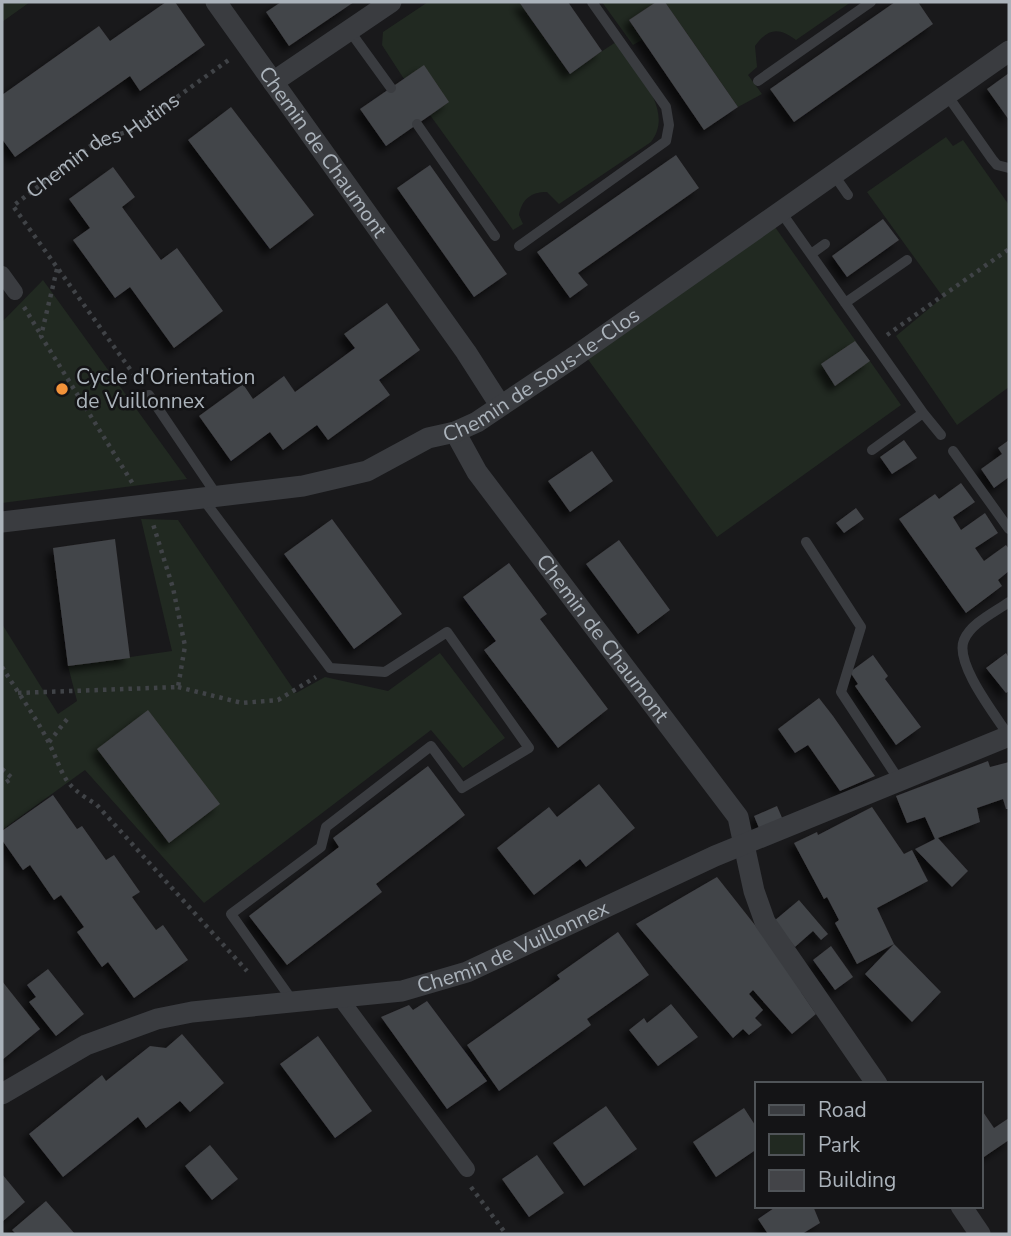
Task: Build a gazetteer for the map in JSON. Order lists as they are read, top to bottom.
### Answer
{
  "streets": {
    "street": ["Chemin de Chaumont", "Chemin de Sous-le-Clos", "Chemin de Vuillonnex"],
    "path": ["Chemin des Hutins"]
  },
  "crossings": [
    ["Chemin des Hutins", "Chemin de Chaumont"],
    ["Chemin de Chaumont", "Chemin de Sous-le-Clos"],
    ["Chemin de Chaumont", "Chemin de Vuillonnex"]
  ],
  "places": ["Cycle d'Orientation de Vuillonnex"],
  "legend": ["Road", "Park", "Building"]
}
